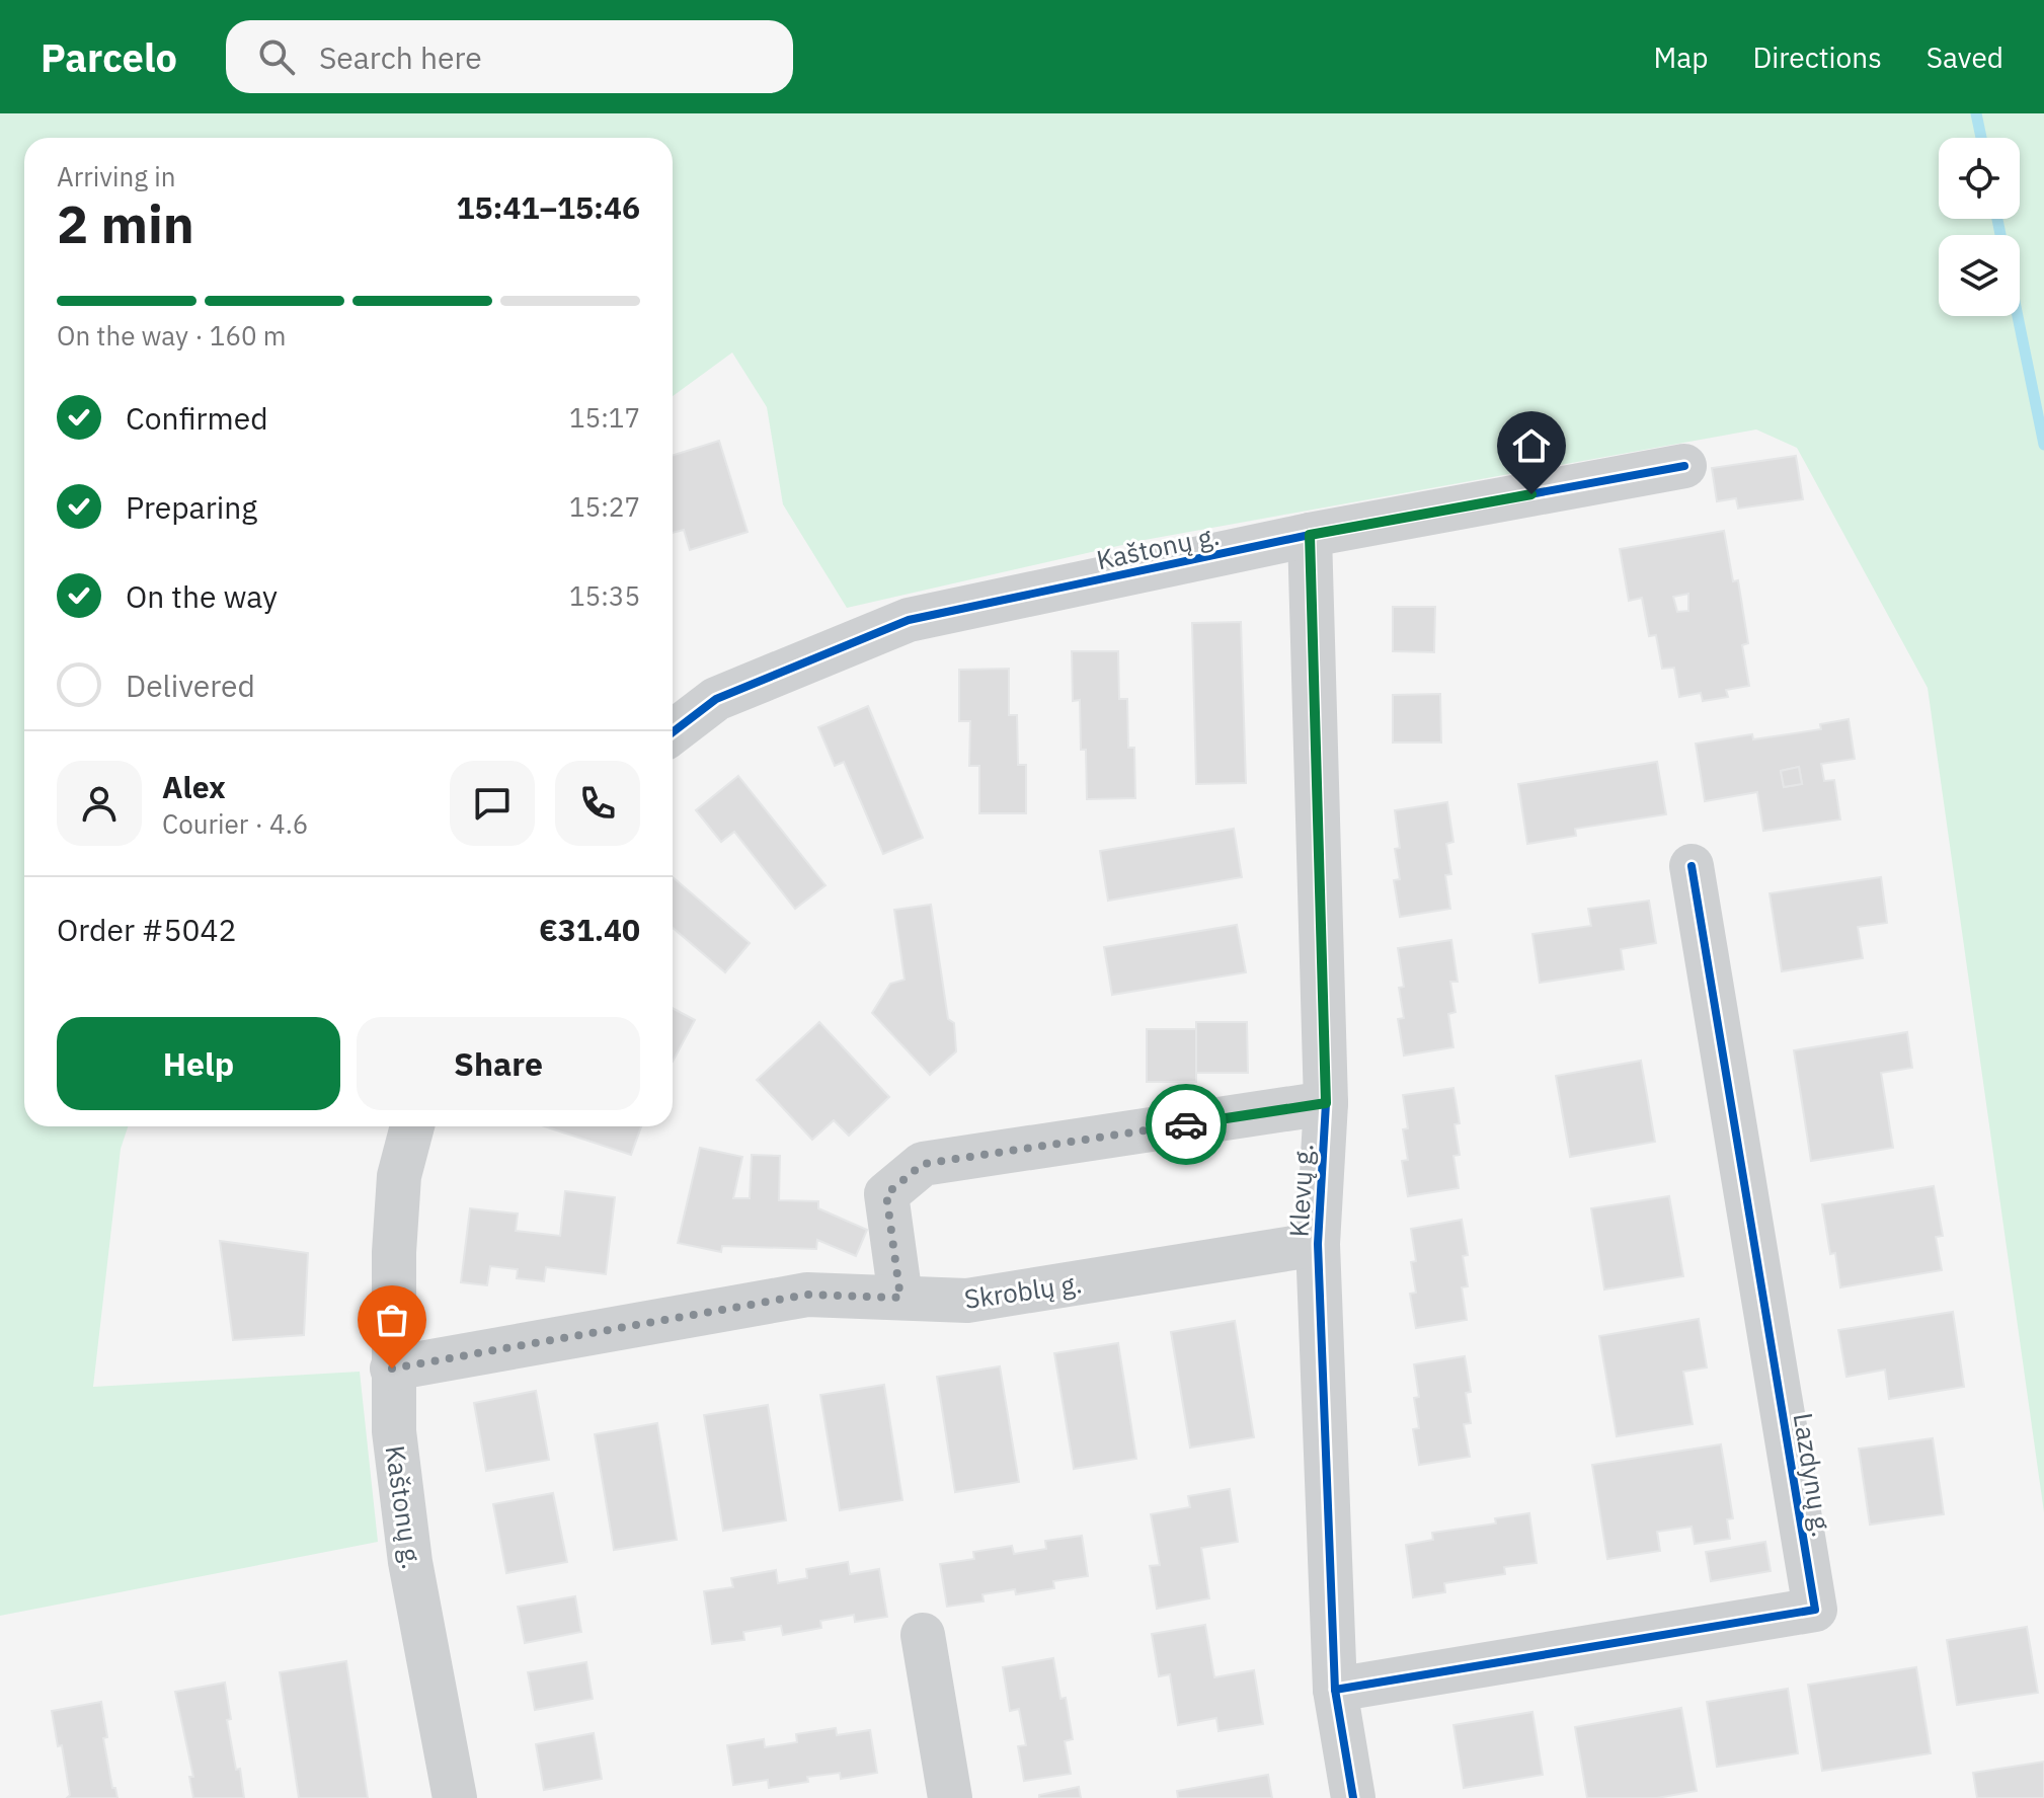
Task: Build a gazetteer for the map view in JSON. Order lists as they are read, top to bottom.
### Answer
{
  "streets": {
    "street": [
      "Kaštonų g.",
      "Klevų g.",
      "Skroblų g.",
      "Lazdynų g."
    ]
  },
  "crossings": [
    ["Kaštonų g.", "Klevų g."],
    ["Kaštonų g.", "Skroblų g."],
    ["Klevų g.", "Skroblų g."],
    ["Klevų g.", "Lazdynų g."]
  ],
  "page": {
    "header": "Parcelo",
    "search": "Search here",
    "nav": ["Map", "Directions", "Saved"],
    "heading": ["2 min", "Arriving in", "15:41–15:46"],
    "panel": [
      "Alex",
      "Courier · 4.6",
      "Order #5042",
      "€31.40"
    ],
    "bar": "On the way · 160 m",
    "list": [
      ["Confirmed", "15:17"],
      ["Preparing", "15:27"],
      ["On the way", "15:35"],
      "Delivered"
    ],
    "buttons": ["Help", "Share"]
  }
}
